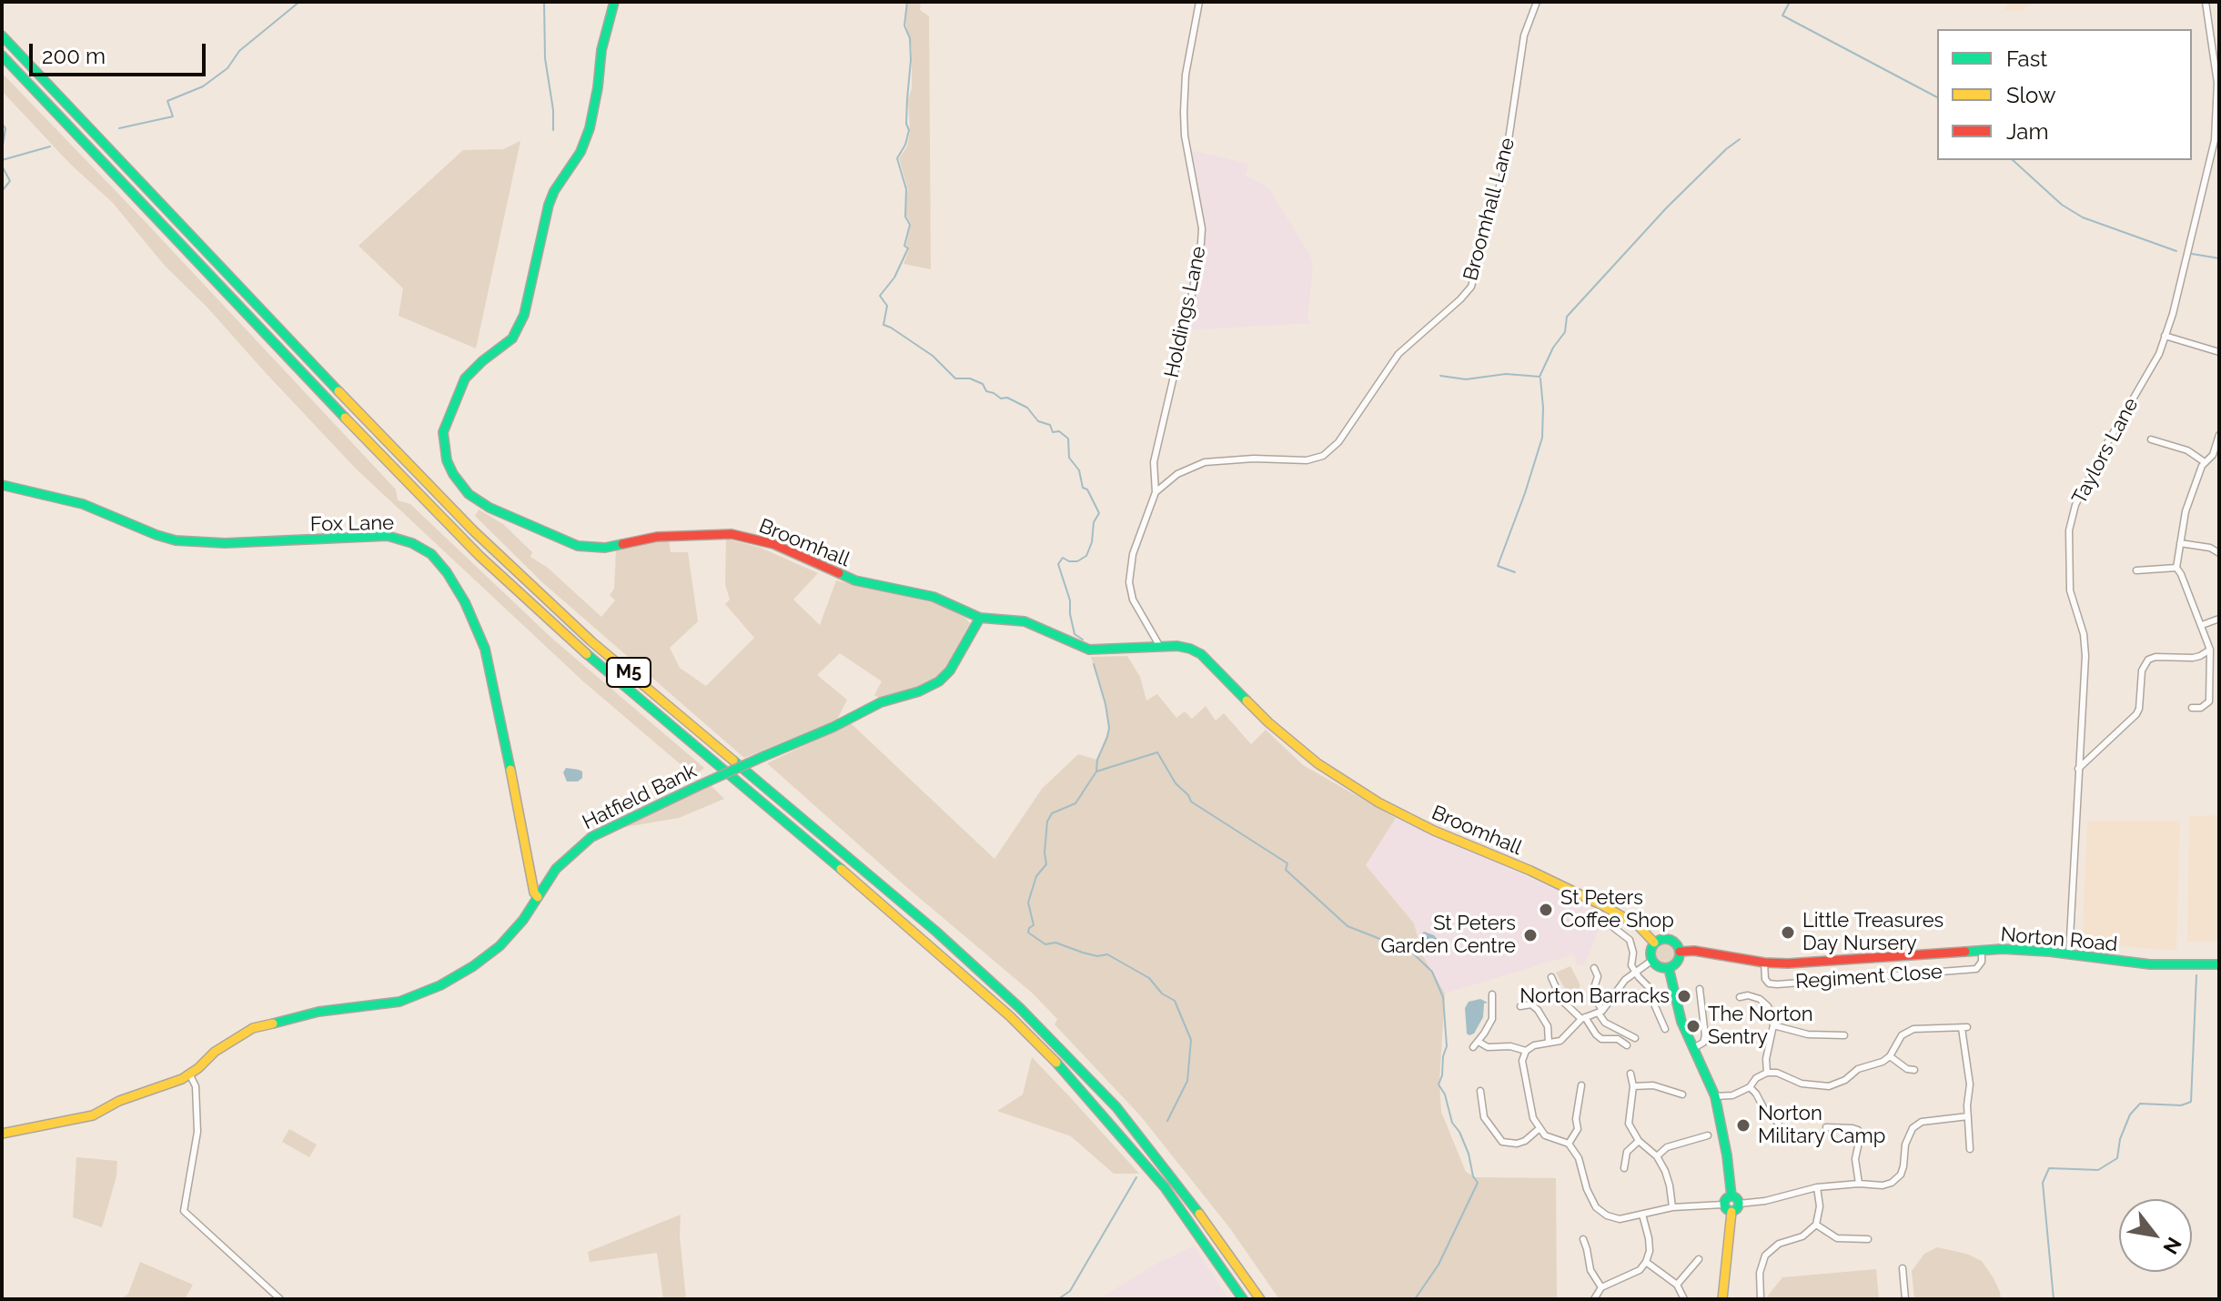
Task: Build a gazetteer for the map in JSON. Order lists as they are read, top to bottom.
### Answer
{
  "streets": {
    "main road": [
      "Fox Lane",
      "Broomhall",
      "M5",
      "Hatfield Bank",
      "Norton Road"
    ],
    "street": [
      "Broomhall Lane",
      "Holdings Lane",
      "Taylors Lane",
      "Regiment Close"
    ]
  },
  "crossings": [
    ["Broomhall Lane", "Holdings Lane"],
    ["Taylors Lane", "Norton Road"],
    ["Fox Lane", "Hatfield Bank"],
    ["Broomhall", "Hatfield Bank"],
    ["Broomhall", "Norton Road"],
    ["Norton Road", "Regiment Close"]
  ],
  "places": [
    "St Peters Coffee Shop",
    "Little Treasures Day Nursery",
    "St Peters Garden Centre",
    "Norton Barracks",
    "The Norton Sentry",
    "Norton Military Camp"
  ],
  "legend": ["Fast", "Slow", "Jam"],
  "scale_bar": "200 m",
  "north": "bottom right"
}
